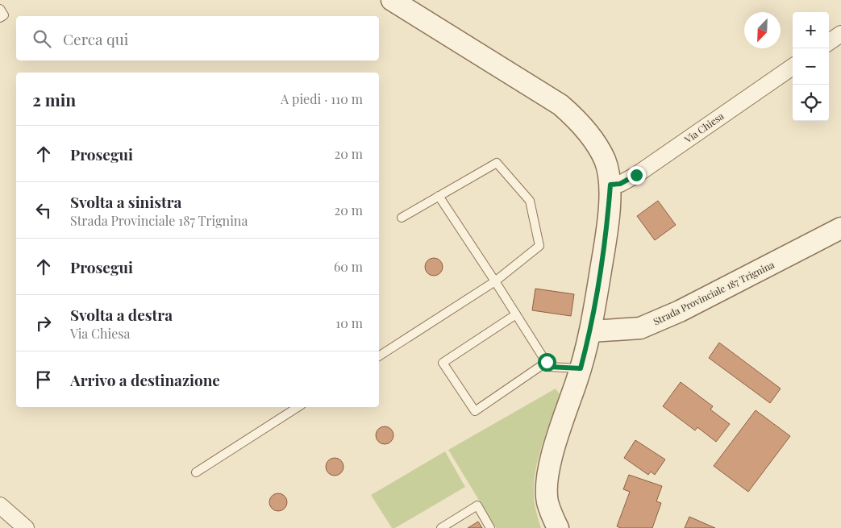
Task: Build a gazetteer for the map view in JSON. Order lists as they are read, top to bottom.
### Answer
{
  "streets": {
    "street": ["Via Chiesa", "Strada Provinciale 187 Trignina"]
  },
  "north": "bottom left",
  "page": {
    "map_buttons": ["+", "−"],
    "search": "Cerca qui",
    "heading": ["2 min", "A piedi · 110 m"],
    "list": [
      ["Prosegui", "20 m"],
      ["Svolta a sinistra", "Strada Provinciale 187 Trignina", "20 m"],
      ["Prosegui", "60 m"],
      ["Svolta a destra", "Via Chiesa", "10 m"],
      "Arrivo a destinazione"
    ]
  }
}
